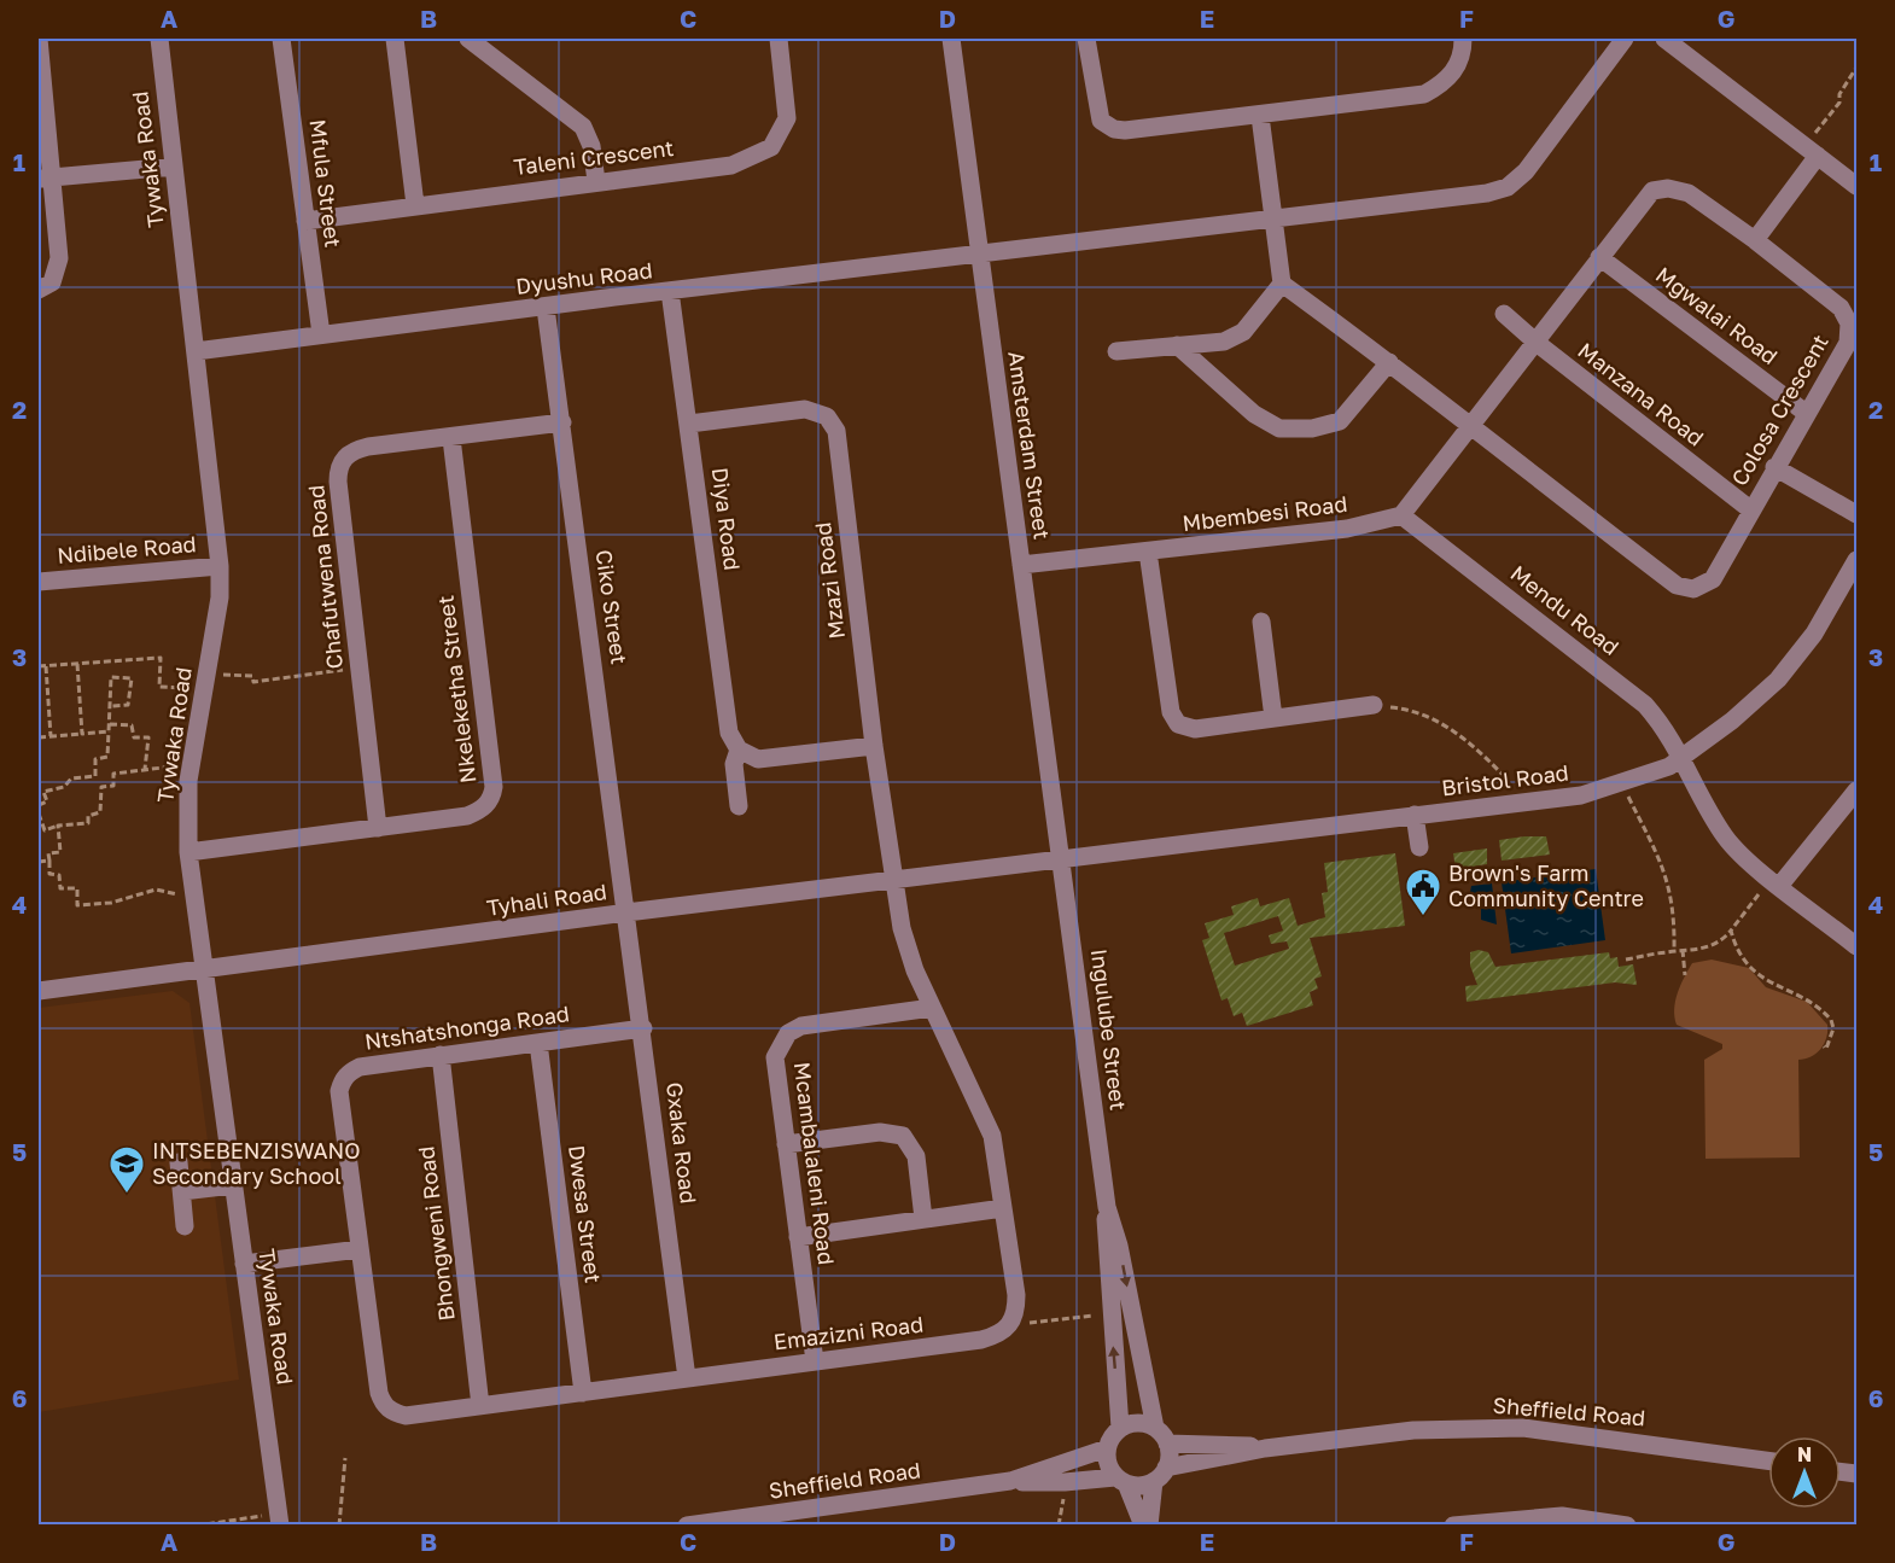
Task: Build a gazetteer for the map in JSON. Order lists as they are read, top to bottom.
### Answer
{
  "streets": {
    "street": [
      "Taleni Crescent",
      "Tywaka Road",
      "Mfula Street",
      "Dyushu Road",
      "Mgwalai Road",
      "Manzana Road",
      "Colosa Crescent",
      "Amsterdam Street",
      "Mbembesi Road",
      "Diya Road",
      "Ndibele Road",
      "Chafutwena Road",
      "Mzazi Road",
      "Ciko Street",
      "Mendu Road",
      "Nkeleketha Street",
      "Bristol Road",
      "Tyhali Road",
      "Ntshatshonga Road",
      "Ingulube Street",
      "Gxaka Road",
      "Mcambalaleni Road",
      "Dwesa Street",
      "Bhongweni Road",
      "Emazizni Road",
      "Sheffield Road"
    ]
  },
  "crossings": [
    ["Taleni Crescent", "Mfula Street"],
    ["Tywaka Road", "Dyushu Road"],
    ["Tywaka Road", "Ndibele Road"],
    ["Tywaka Road", "Nkeleketha Street"],
    ["Tywaka Road", "Tyhali Road"],
    ["Mfula Street", "Dyushu Road"],
    ["Dyushu Road", "Amsterdam Street"],
    ["Dyushu Road", "Diya Road"],
    ["Dyushu Road", "Ciko Street"],
    ["Mgwalai Road", "Colosa Crescent"],
    ["Manzana Road", "Colosa Crescent"],
    ["Amsterdam Street", "Mbembesi Road"],
    ["Amsterdam Street", "Bristol Road"],
    ["Amsterdam Street", "Tyhali Road"],
    ["Amsterdam Street", "Ingulube Street"],
    ["Mbembesi Road", "Mendu Road"],
    ["Diya Road", "Mzazi Road"],
    ["Chafutwena Road", "Ciko Street"],
    ["Chafutwena Road", "Nkeleketha Street"],
    ["Mzazi Road", "Tyhali Road"],
    ["Ciko Street", "Tyhali Road"],
    ["Ciko Street", "Gxaka Road"],
    ["Mendu Road", "Bristol Road"],
    ["Bristol Road", "Tyhali Road"],
    ["Bristol Road", "Ingulube Street"],
    ["Tyhali Road", "Ingulube Street"],
    ["Tyhali Road", "Gxaka Road"],
    ["Ntshatshonga Road", "Gxaka Road"],
    ["Ntshatshonga Road", "Dwesa Street"],
    ["Ntshatshonga Road", "Bhongweni Road"],
    ["Ntshatshonga Road", "Emazizni Road"],
    ["Ingulube Street", "Sheffield Road"],
    ["Gxaka Road", "Emazizni Road"],
    ["Mcambalaleni Road", "Emazizni Road"],
    ["Dwesa Street", "Emazizni Road"],
    ["Bhongweni Road", "Emazizni Road"]
  ],
  "places": {
    "public building": ["Brown's Farm Community Centre"],
    "school or university": ["INTSEBENZISWANO Secondary School"]
  },
  "north": "top",
  "grid": {
    "columns": [
      "A",
      "B",
      "C",
      "D",
      "E",
      "F",
      "G"
    ],
    "rows": [
      "1",
      "2",
      "3",
      "4",
      "5",
      "6"
    ]
  }
}
